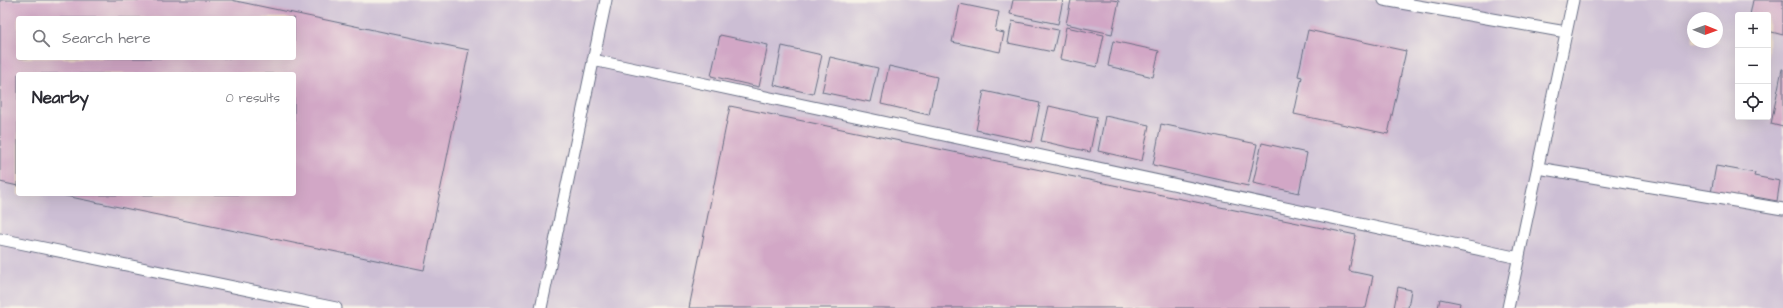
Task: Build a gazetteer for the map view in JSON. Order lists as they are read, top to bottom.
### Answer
{
  "north": "right",
  "page": {
    "map_buttons": ["+", "−"],
    "search": "Search here",
    "heading": ["Nearby", "0 results"]
  }
}
